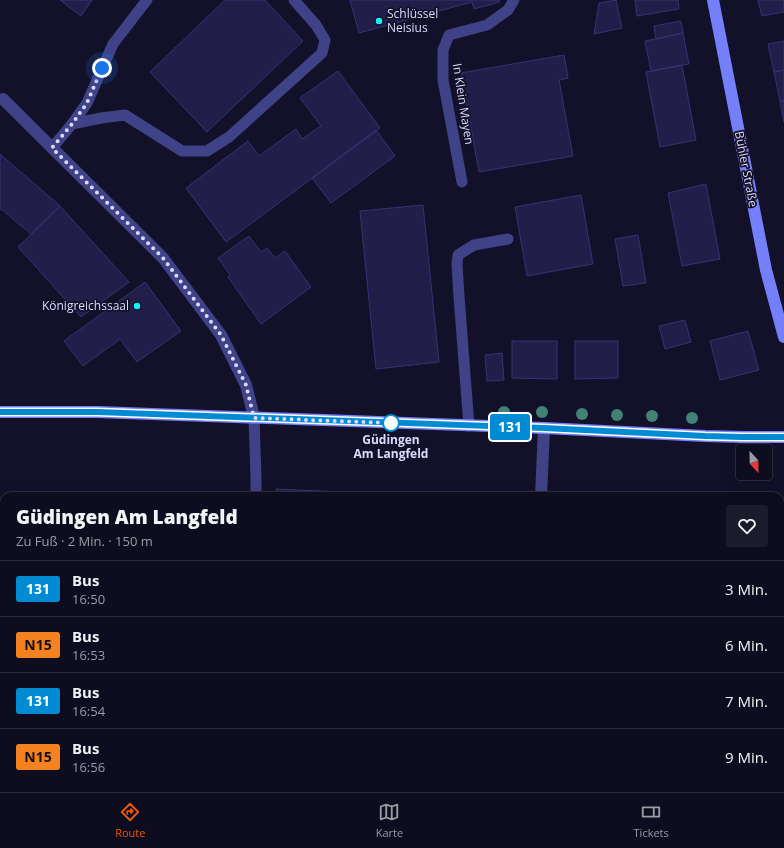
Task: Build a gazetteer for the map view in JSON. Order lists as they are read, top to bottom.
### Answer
{
  "streets": {
    "street": ["Bühler Straße"],
    "lane": ["In Klein Mayen"]
  },
  "places": ["Schlüssel Neisius", "Königreichssaal", "Güdingen Am Langfeld"],
  "lines": ["bus line 131"],
  "north": "bottom",
  "page": {
    "on_map": "131",
    "heading": ["Güdingen Am Langfeld", "Zu Fuß · 2 Min. · 150 m"],
    "list": [
      {
        "mark": "131",
        "name": "Bus",
        "note": "16:50",
        "value": "3 Min."
      },
      {
        "mark": "N15",
        "name": "Bus",
        "note": "16:53",
        "value": "6 Min."
      },
      {
        "mark": "131",
        "name": "Bus",
        "note": "16:54",
        "value": "7 Min."
      },
      {
        "mark": "N15",
        "name": "Bus",
        "note": "16:56",
        "value": "9 Min."
      }
    ],
    "tabs": ["Route", "Karte", "Tickets"]
  }
}
